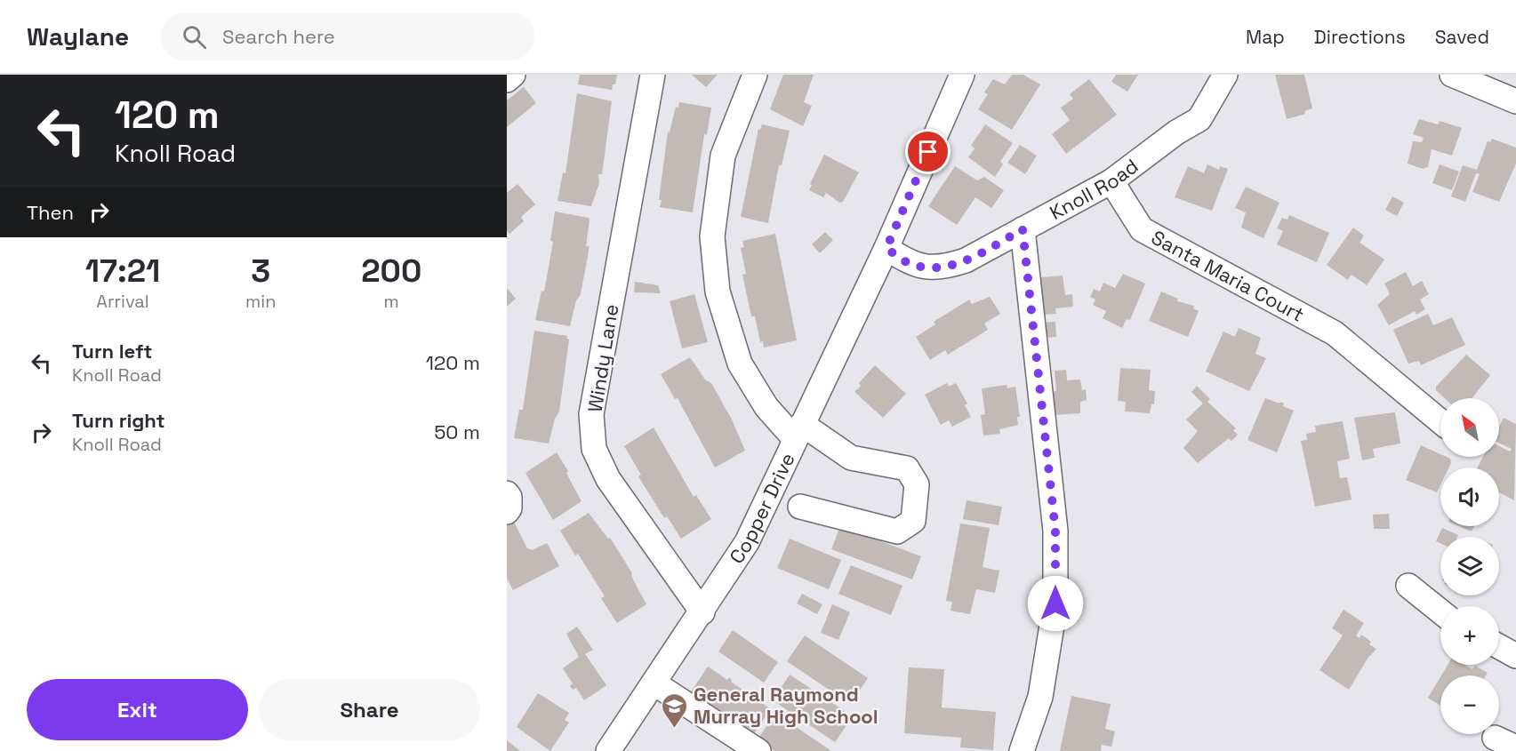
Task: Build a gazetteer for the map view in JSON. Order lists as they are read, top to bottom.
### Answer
{
  "streets": {
    "street": [
      "Knoll Road",
      "Santa Maria Court",
      "Windy Lane",
      "Copper Drive"
    ]
  },
  "crossings": [
    ["Knoll Road", "Santa Maria Court"],
    ["Knoll Road", "Copper Drive"],
    ["Windy Lane", "Copper Drive"]
  ],
  "places": {
    "school or university": ["General Raymond Murray High School"]
  },
  "north": "top left",
  "page": {
    "header": "Waylane",
    "search": "Search here",
    "nav": ["Map", "Directions", "Saved"],
    "turn": ["120 m", "Knoll Road"],
    "then": "Then",
    "eta": [
      "17:21",
      "Arrival",
      "3",
      "min",
      "200",
      "m"
    ],
    "list": [
      {
        "name": "Turn left",
        "note": "Knoll Road",
        "value": "120 m"
      },
      {
        "name": "Turn right",
        "note": "Knoll Road",
        "value": "50 m"
      }
    ],
    "map_buttons": ["+", "−"],
    "buttons": ["Exit", "Share"]
  }
}
